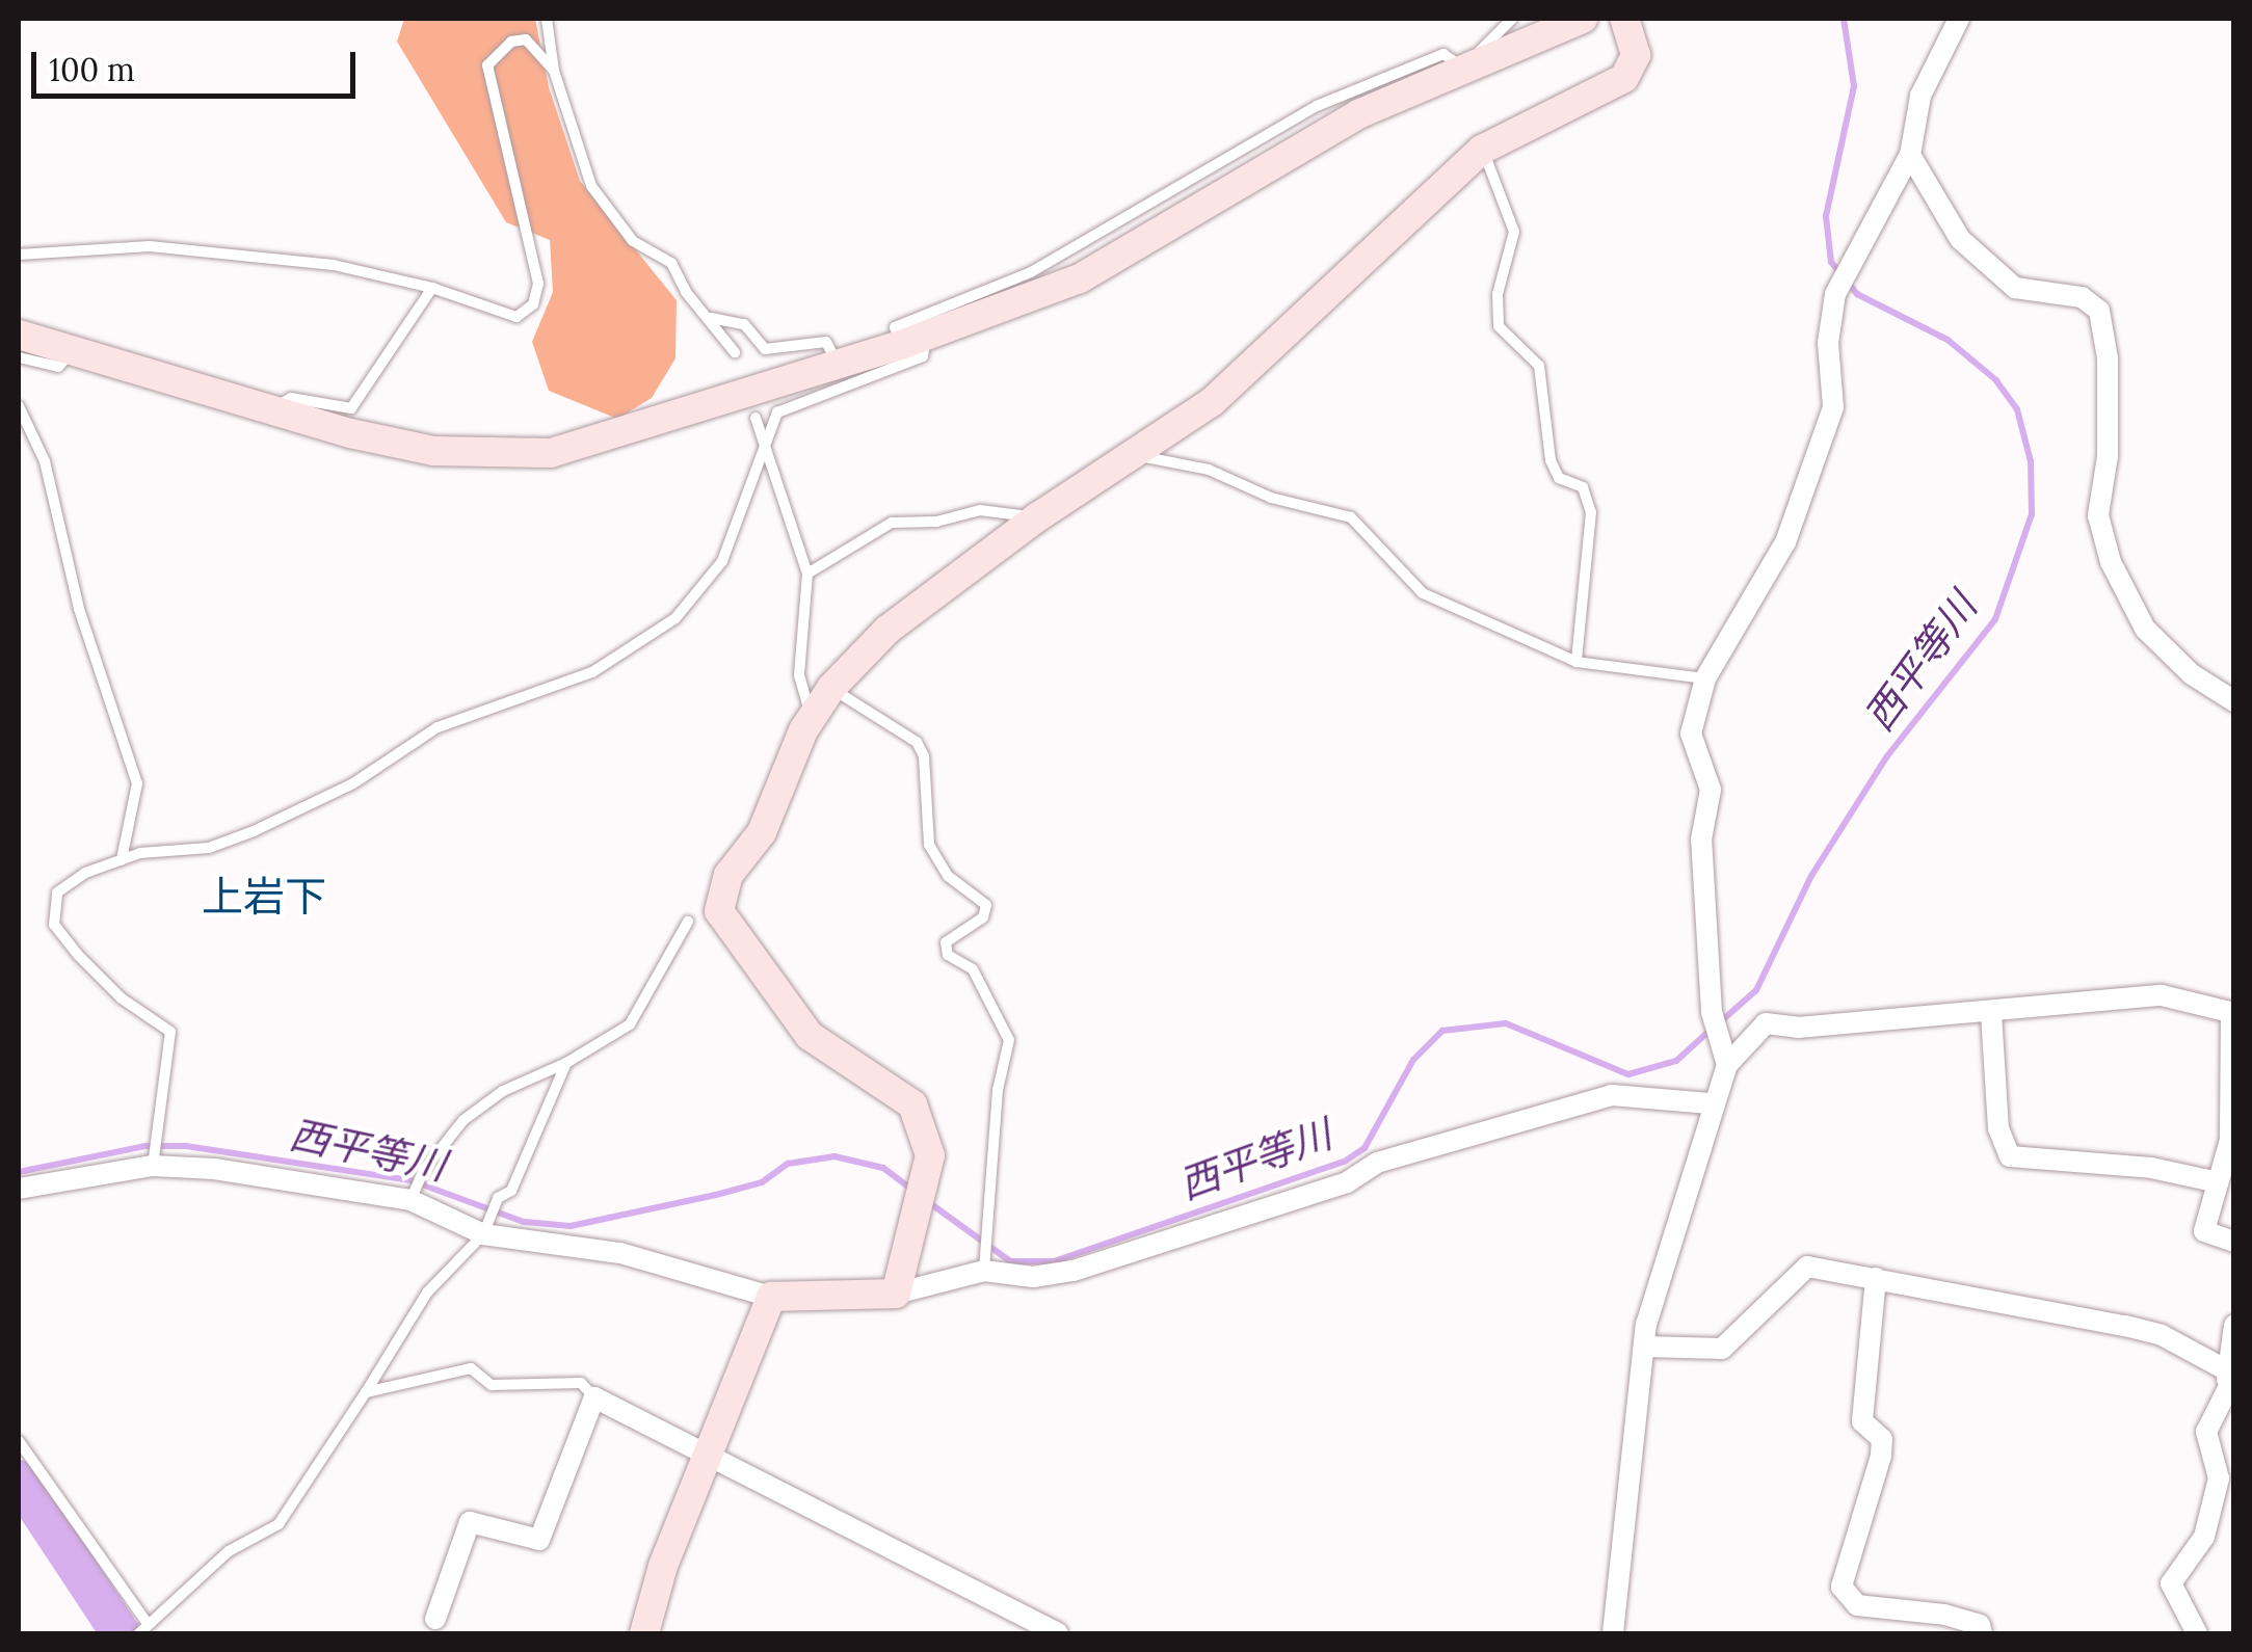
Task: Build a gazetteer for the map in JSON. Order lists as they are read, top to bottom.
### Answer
{
  "districts": ["上岩下"],
  "water": ["西平等川"],
  "scale_bar": "100 m"
}
